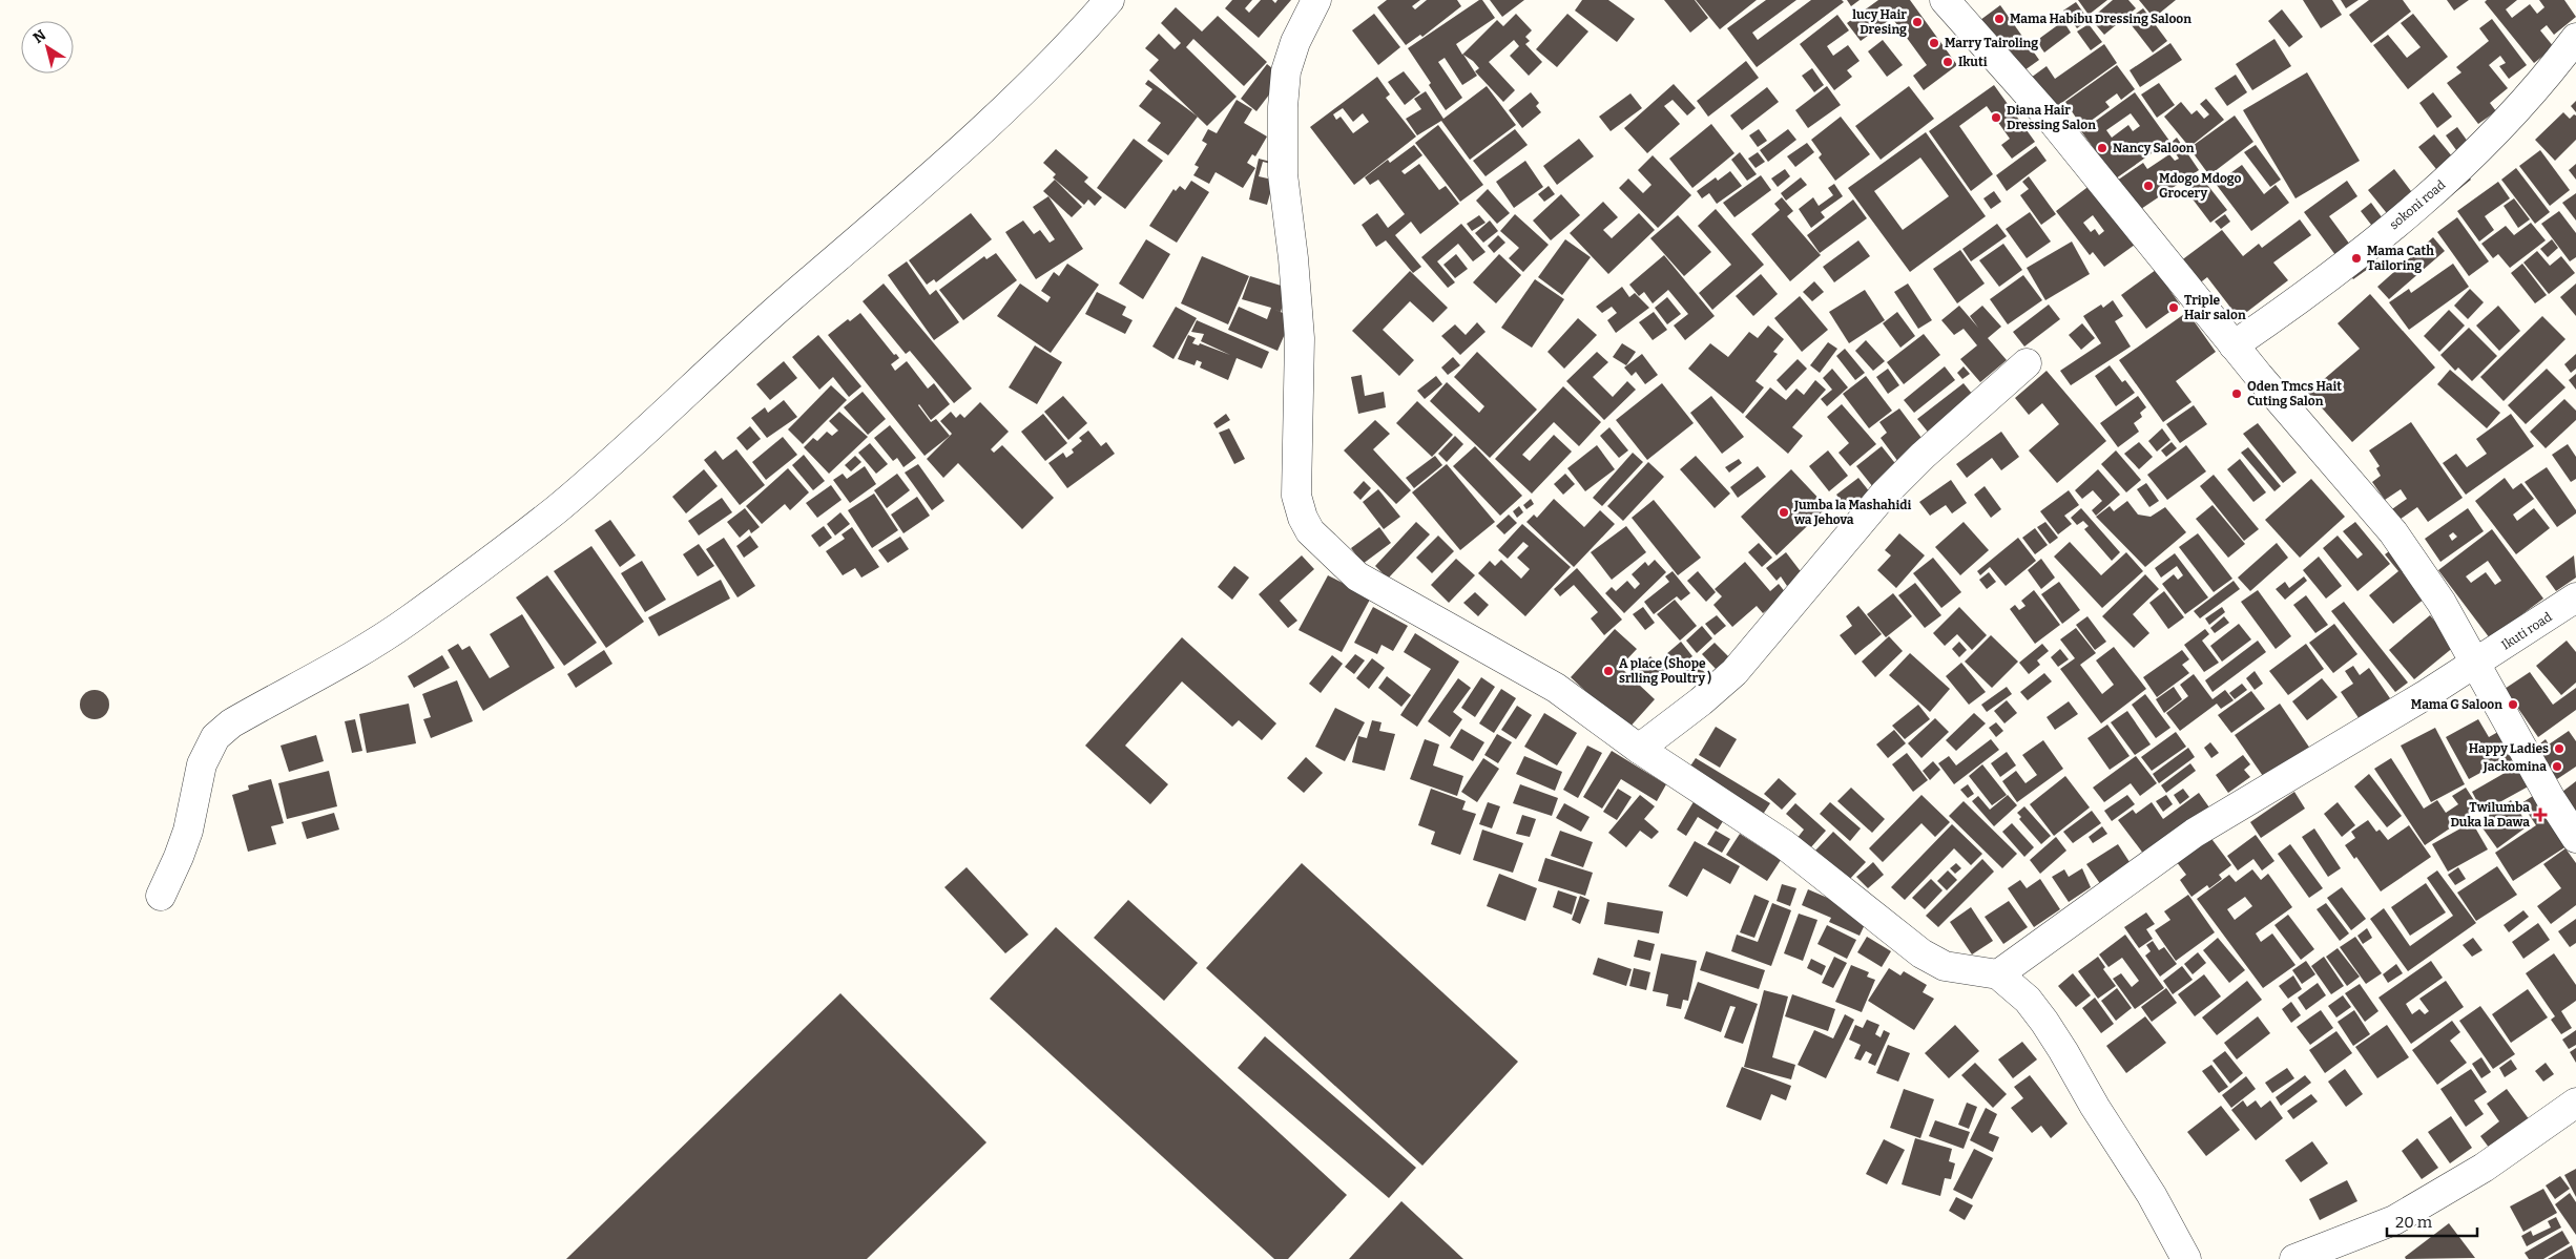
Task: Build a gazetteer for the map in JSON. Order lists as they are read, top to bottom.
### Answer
{
  "streets": {
    "street": ["sokoni road", "Ikuti road"]
  },
  "places": {
    "other": [
      "Mama Habibu Dressing Saloon",
      "lucy Hair Dresing",
      "Marry Tairoling",
      "Ikuti",
      "Diana Hair Dressing Salon",
      "Nancy Saloon",
      "Mdogo Mdogo Grocery",
      "Mama Cath Tailoring",
      "Triple Hair salon",
      "Oden Tmcs Hait Cuting Salon",
      "Jumba la Mashahidi wa Jehova",
      "A place (Shope srlling Poultry )",
      "Mama G Saloon",
      "Happy Ladies",
      "Jackomina"
    ],
    "health": ["Twilumba Duka la Dawa"]
  },
  "scale_bar": "20 m",
  "north": "top left"
}
